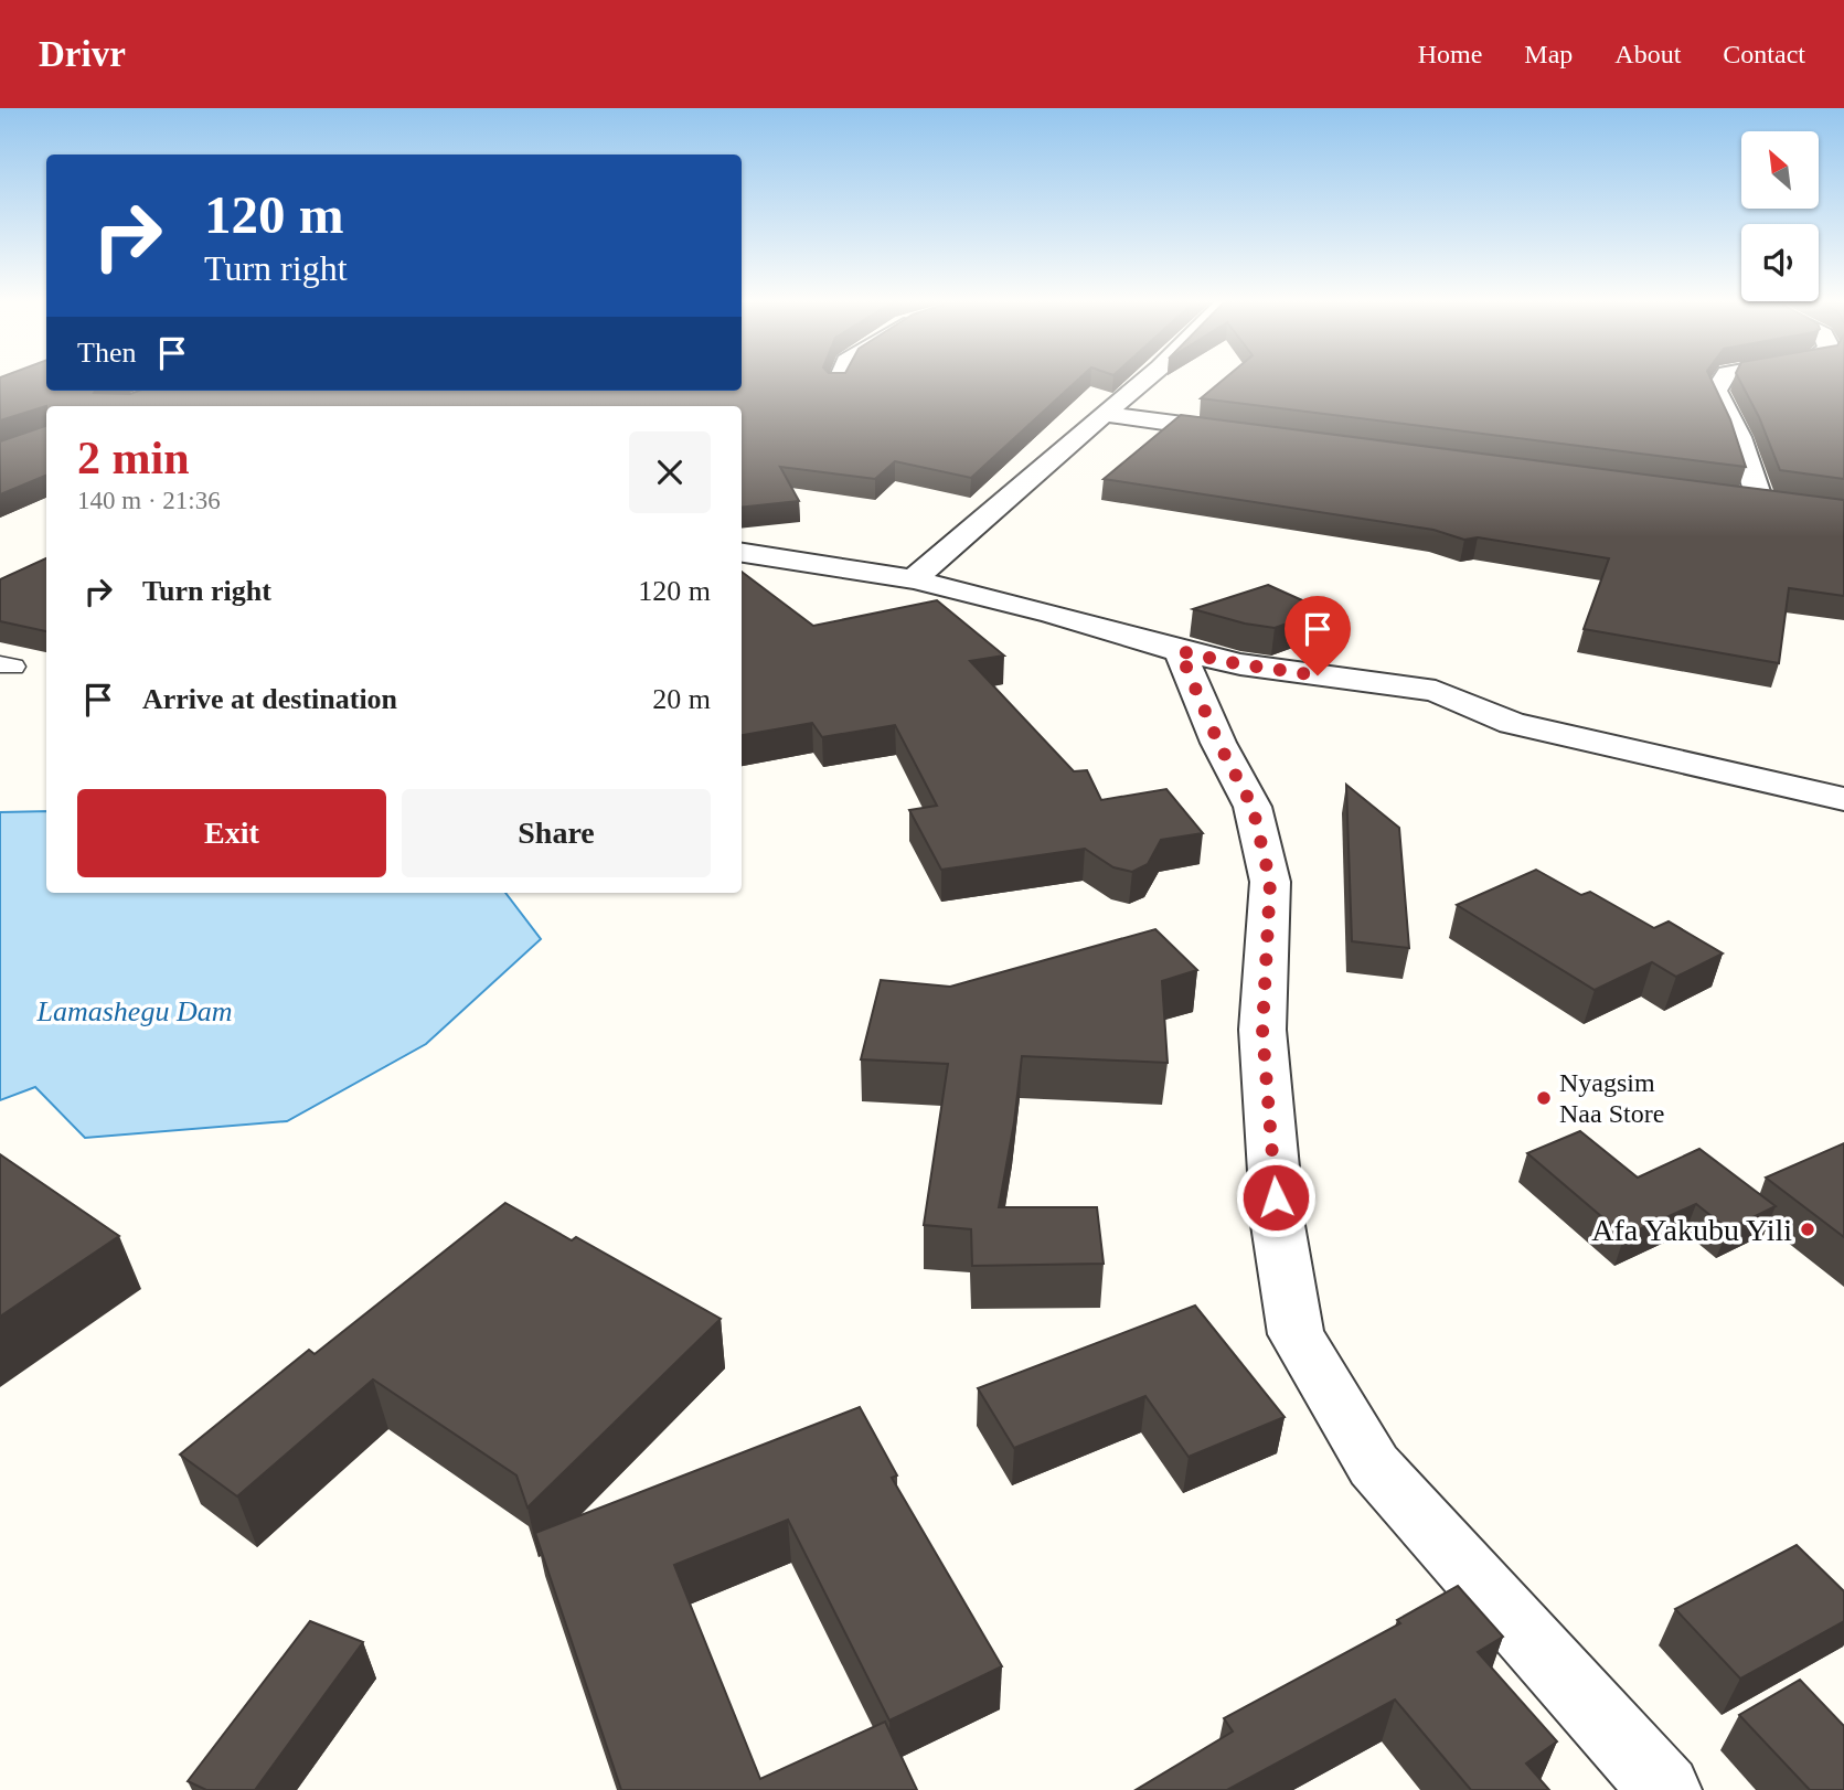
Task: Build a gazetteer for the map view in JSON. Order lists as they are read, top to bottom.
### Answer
{
  "water": ["Lamashegu Dam"],
  "places": ["Nyagsim Naa Store", "Afa Yakubu Yili"],
  "north": "top left",
  "page": {
    "header": "Drivr",
    "nav": [
      "Home",
      "Map",
      "About",
      "Contact"
    ],
    "turn": ["120 m", "Turn right"],
    "then": "Then",
    "heading": ["2 min", "140 m · 21:36"],
    "list": [
      {
        "name": "Turn right",
        "value": "120 m"
      },
      {
        "name": "Arrive at destination",
        "value": "20 m"
      }
    ],
    "buttons": ["Exit", "Share"]
  }
}
